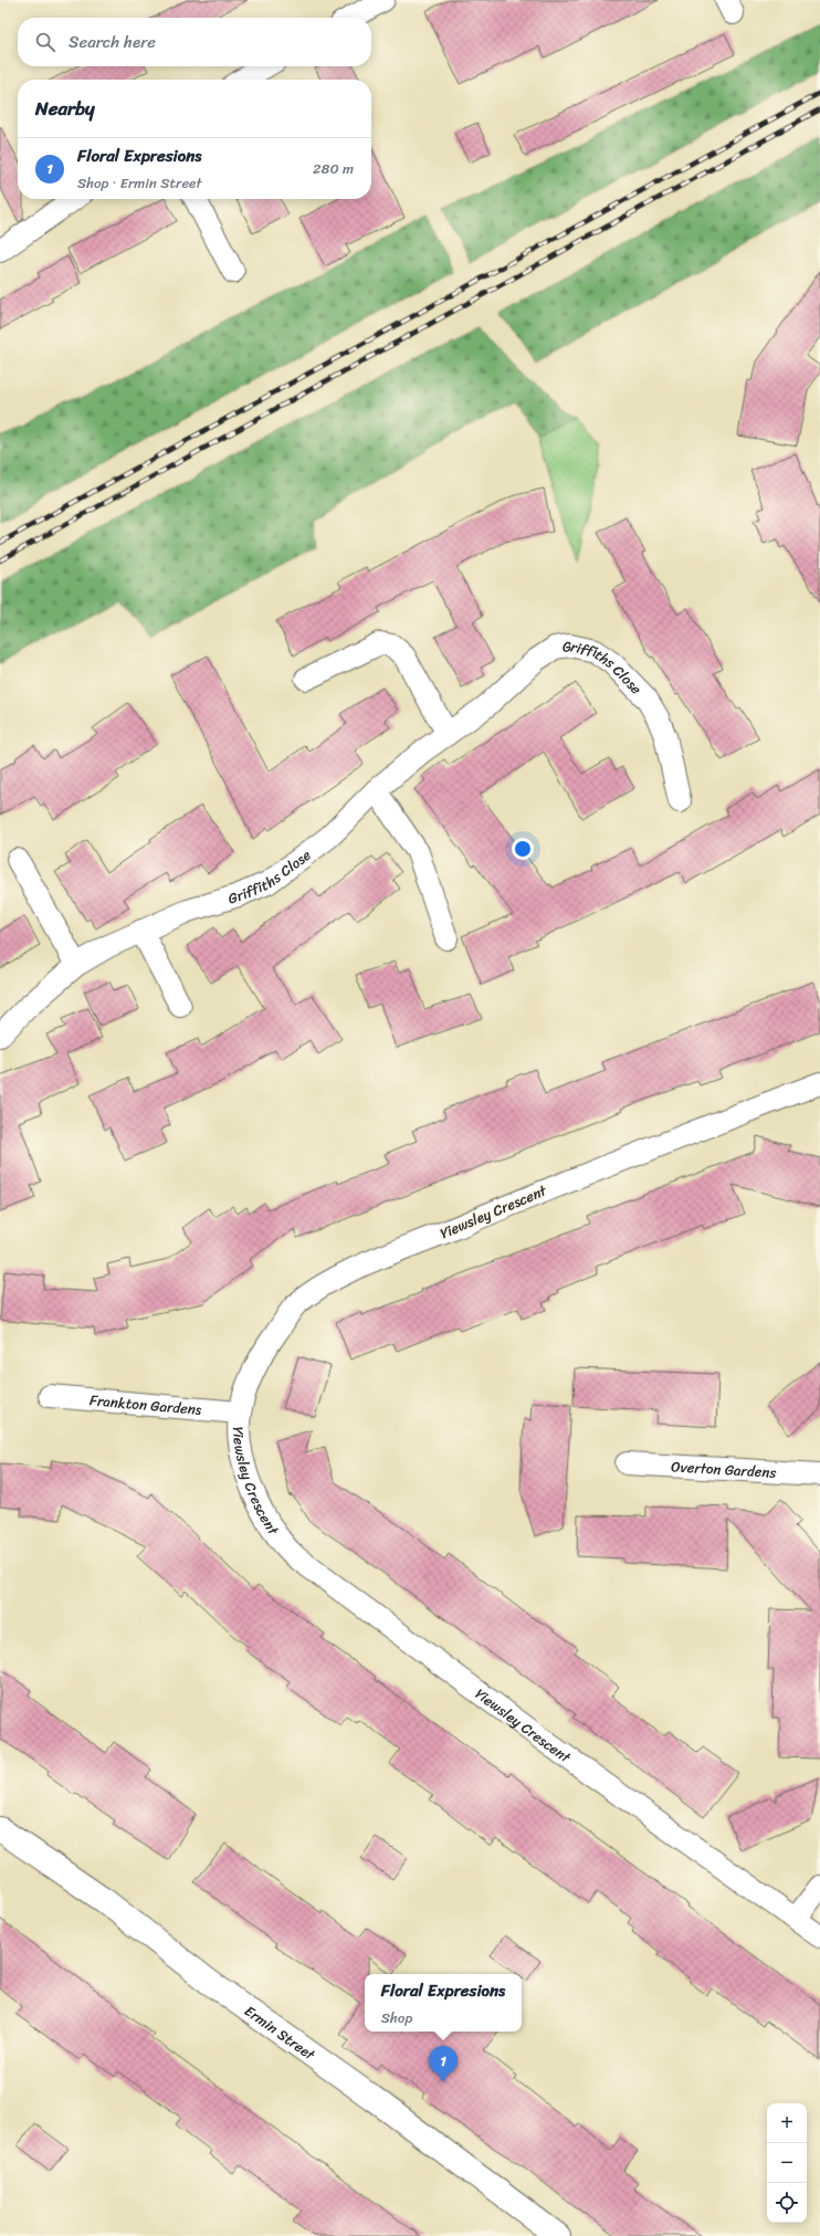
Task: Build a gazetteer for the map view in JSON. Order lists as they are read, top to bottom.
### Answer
{
  "streets": {
    "street": [
      "Griffiths Close",
      "Yiewsley Crescent",
      "Frankton Gardens",
      "Overton Gardens",
      "Ermin Street"
    ]
  },
  "crossings": [
    ["Yiewsley Crescent", "Frankton Gardens"]
  ],
  "page": {
    "search": "Search here",
    "heading": "Nearby",
    "list": [
      {
        "mark": "1",
        "name": "Floral Expresions",
        "note": "Shop · Ermin Street",
        "value": "280 m"
      }
    ],
    "popup": ["Floral Expresions", "Shop"],
    "pins": "1",
    "map_buttons": ["+", "−"]
  }
}
